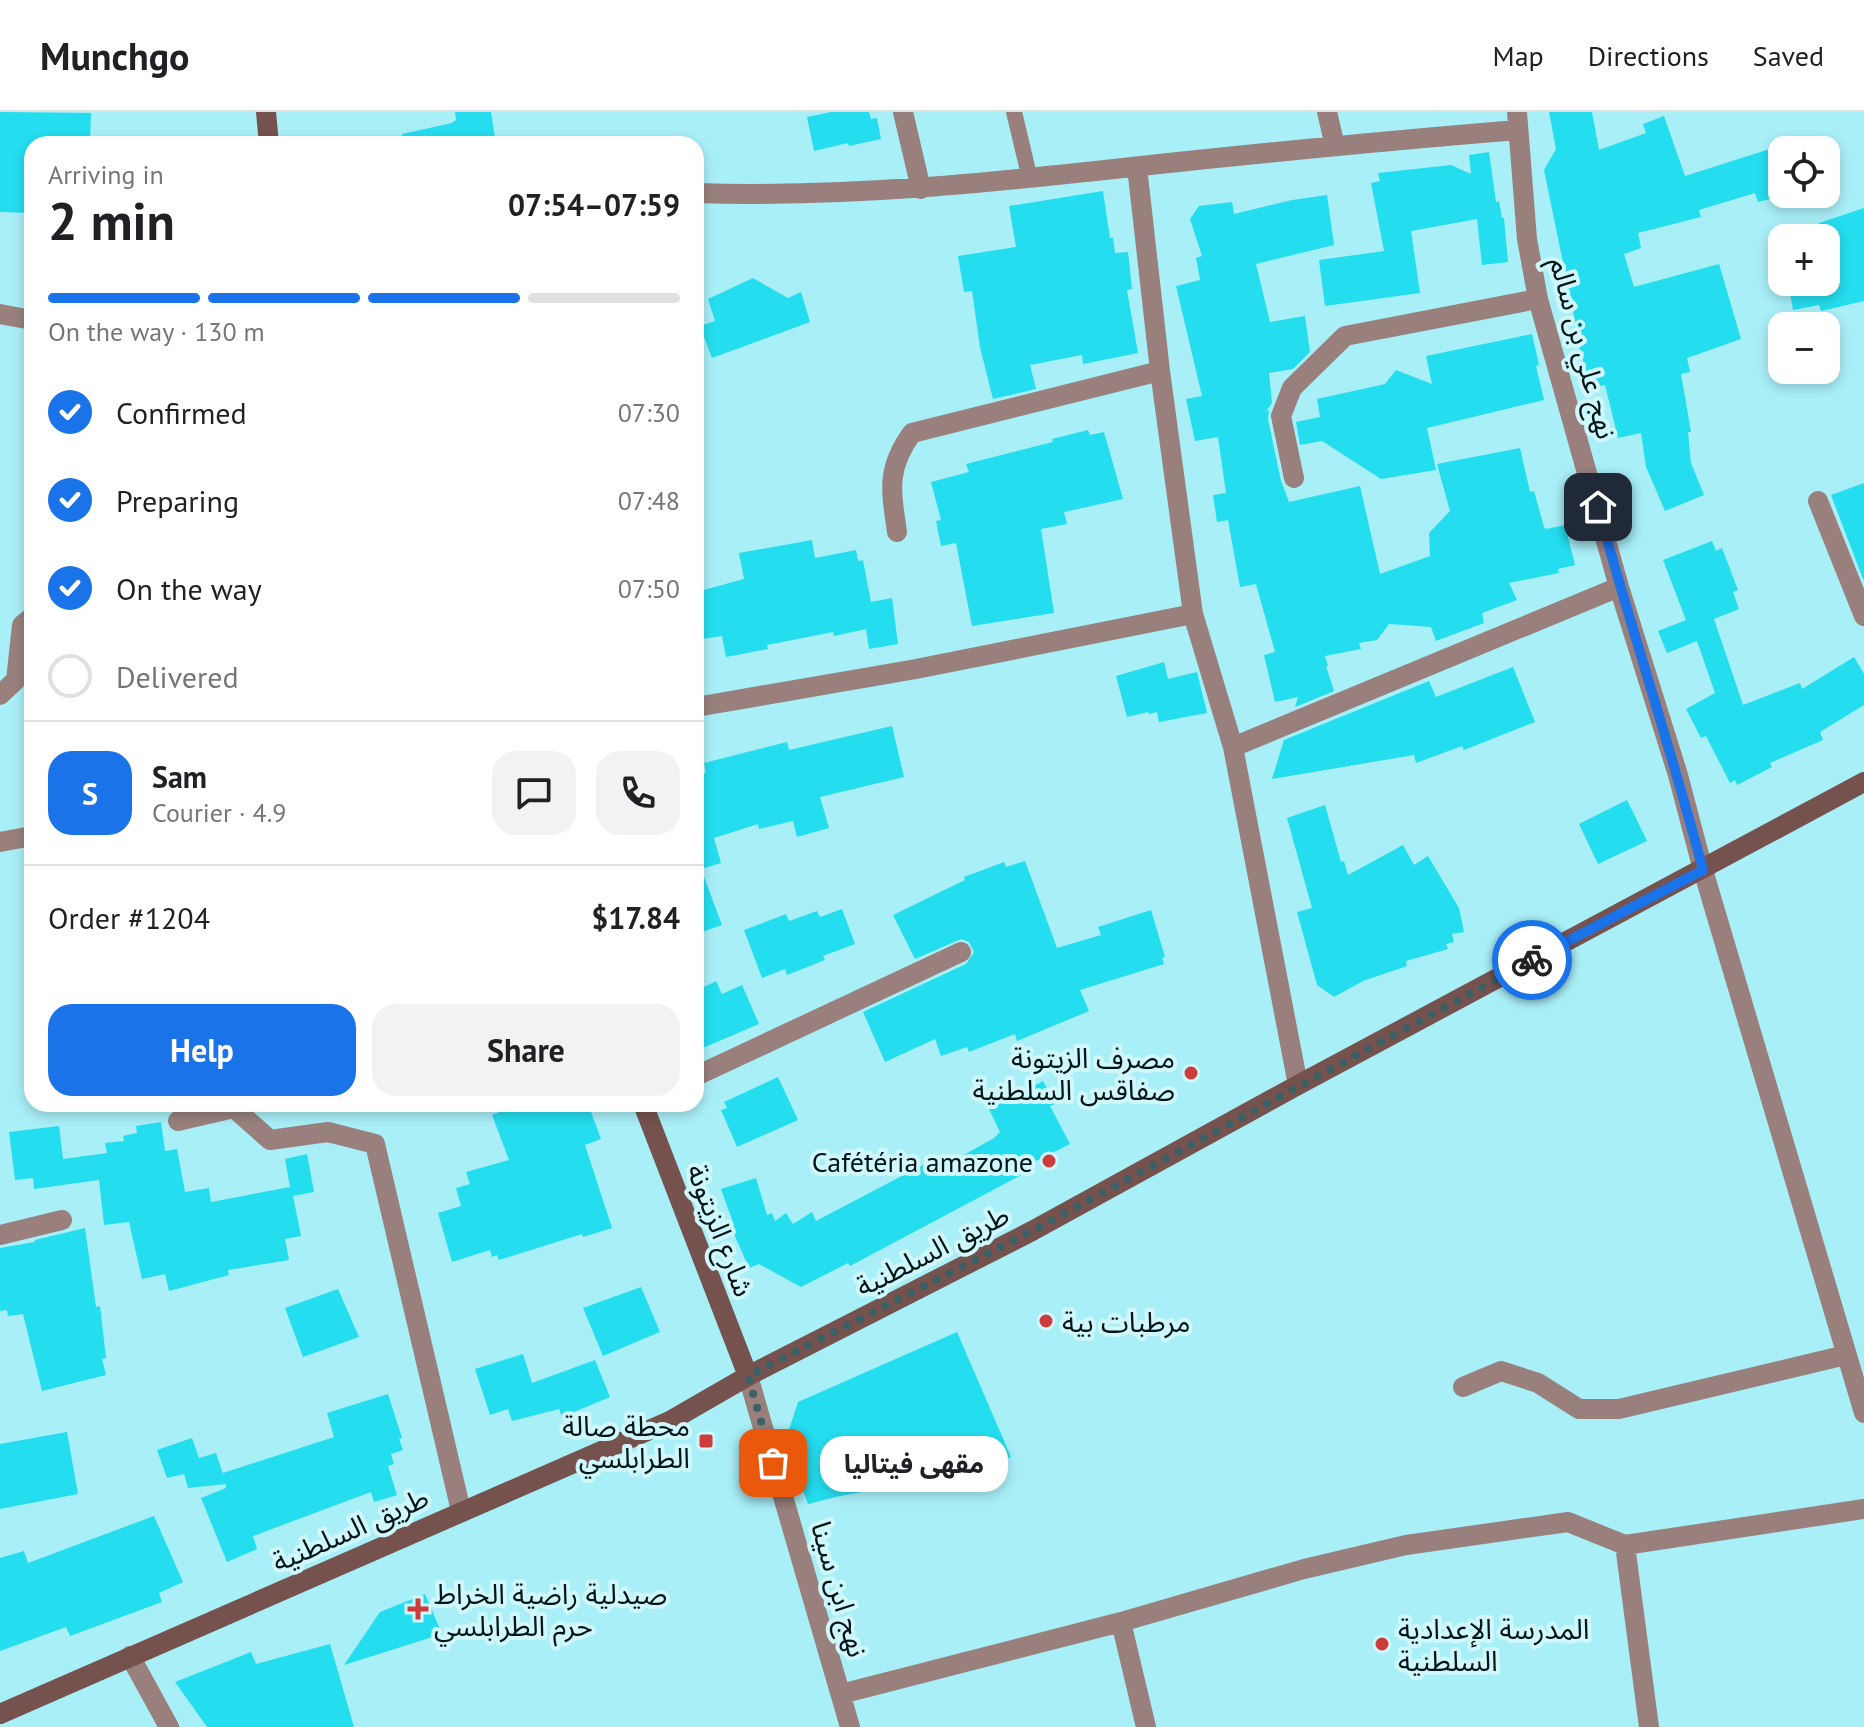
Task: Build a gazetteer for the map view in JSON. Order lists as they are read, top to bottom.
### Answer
{
  "streets": {
    "main road": ["شارع الزيتونة", "طريق السلطنية"],
    "street": ["نهج علي بن سالم", "نهج ابن سينا"]
  },
  "crossings": [
    ["نهج علي بن سالم", "طريق السلطنية"],
    ["شارع الزيتونة", "طريق السلطنية"],
    ["شارع الزيتونة", "نهج ابن سينا"],
    ["طريق السلطنية", "نهج ابن سينا"]
  ],
  "places": {
    "other": [
      "مصرف الزيتونة صفاقس السلطنية",
      "Cafétéria amazone",
      "مرطبات بية",
      "مقهى فيتاليا",
      "المدرسة الإعدادية السلطنية"
    ],
    "transit": ["محطة صالة الطرابلسي"],
    "health": ["صيدلية راضية الخراط حرم الطرابلسي"]
  },
  "page": {
    "header": "Munchgo",
    "nav": ["Map", "Directions", "Saved"],
    "map_buttons": ["+", "−"],
    "heading": ["2 min", "Arriving in", "07:54–07:59"],
    "panel": [
      "Sam",
      "Courier · 4.9",
      "Order #1204",
      "$17.84"
    ],
    "bar": "On the way · 130 m",
    "list": [
      ["Confirmed", "07:30"],
      ["Preparing", "07:48"],
      ["On the way", "07:50"],
      "Delivered"
    ],
    "round": "S",
    "buttons": ["Help", "Share"],
    "bubble": "مقهى فيتاليا"
  }
}
